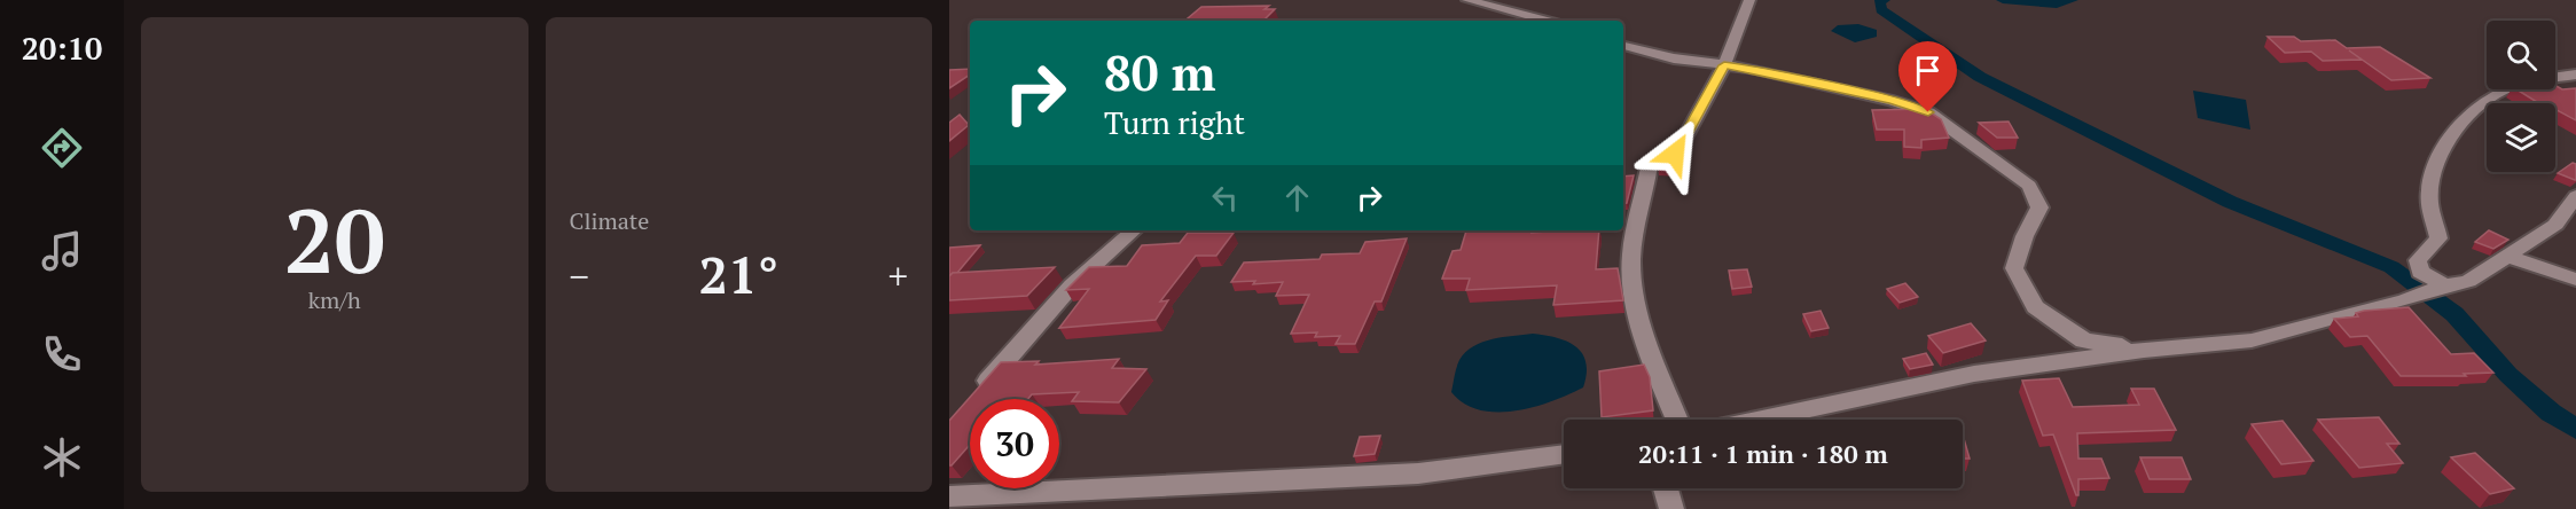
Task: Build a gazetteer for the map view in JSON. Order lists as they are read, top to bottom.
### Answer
{
  "page": {
    "tabs": "20:10",
    "tile": [
      ["20", "km/h"],
      "Climate"
    ],
    "turn": ["80 m", "Turn right"],
    "heat": ["−", "21°", "+"],
    "limit": "30",
    "trip": "20:11 · 1 min · 180 m"
  }
}
